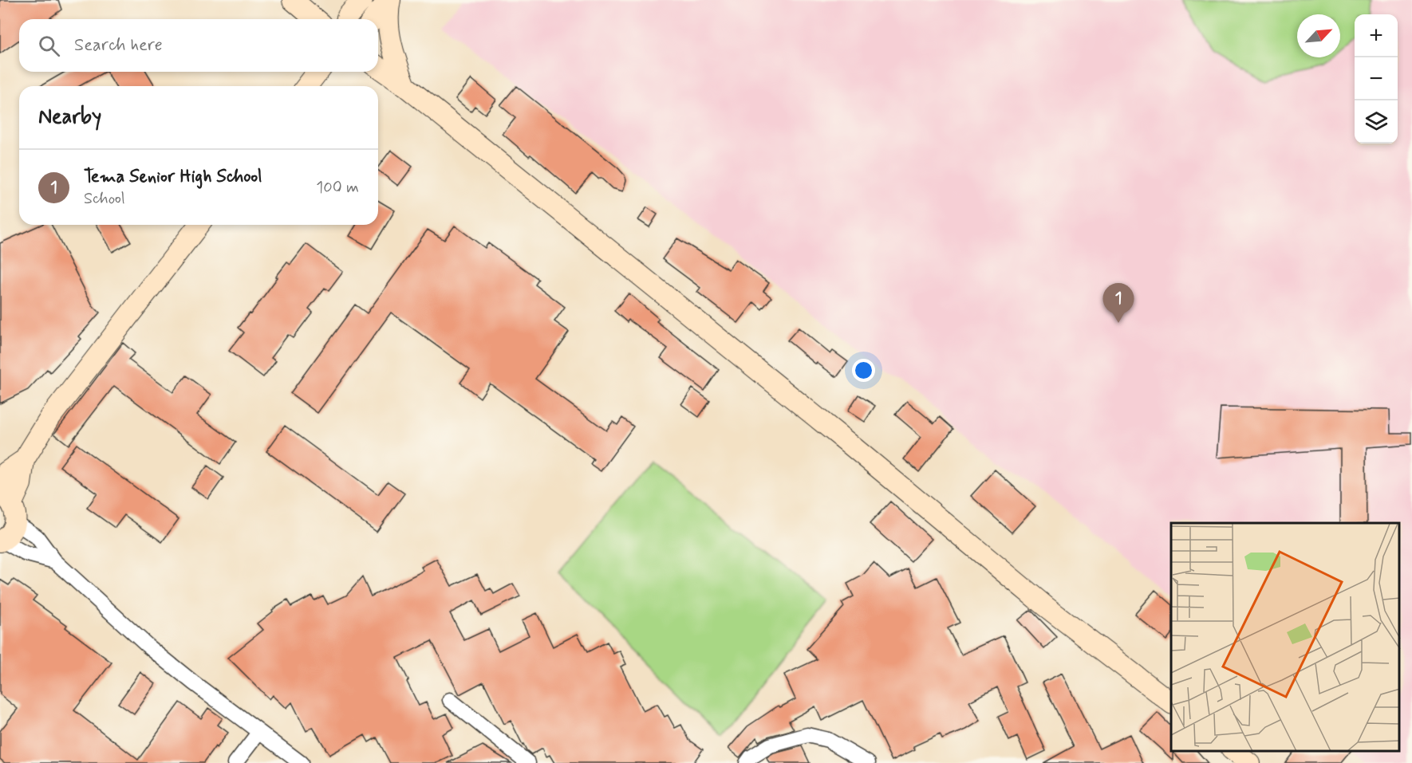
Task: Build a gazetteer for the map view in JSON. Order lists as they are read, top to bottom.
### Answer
{
  "north": "top right",
  "page": {
    "map_buttons": ["+", "−"],
    "search": "Search here",
    "heading": "Nearby",
    "list": [
      {
        "mark": "1",
        "name": "Tema Senior High School",
        "note": "School",
        "value": "100 m"
      }
    ],
    "pins": "1"
  }
}
